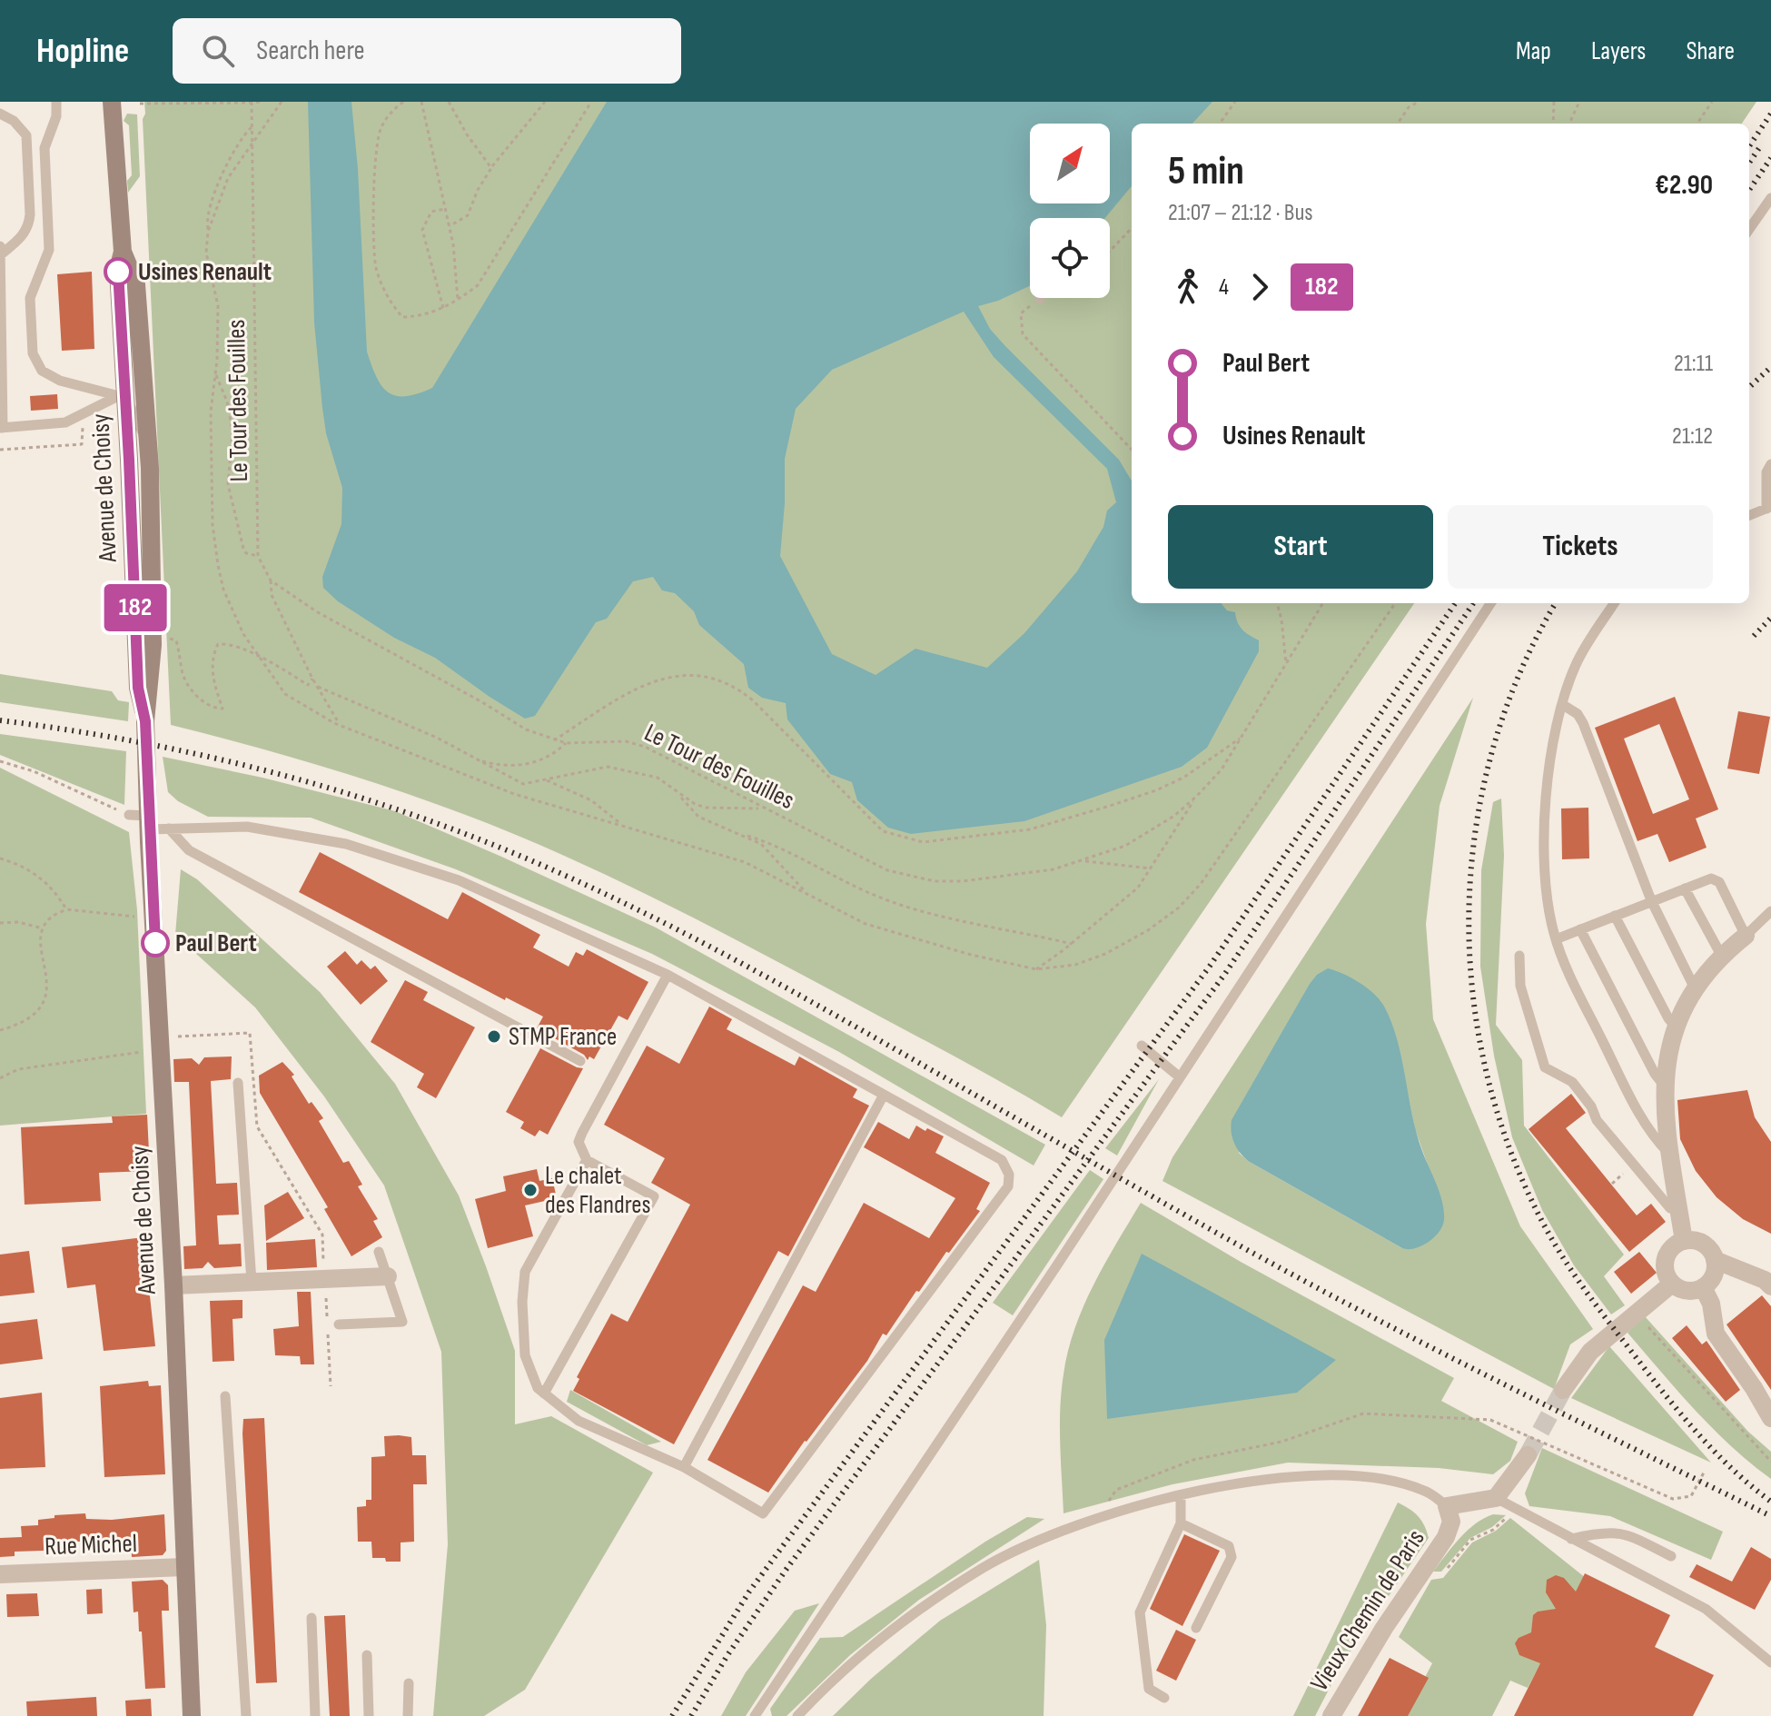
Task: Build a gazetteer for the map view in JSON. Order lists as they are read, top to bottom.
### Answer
{
  "streets": {
    "main road": ["Avenue de Choisy"],
    "street": ["Rue Michel", "Vieux Chemin de Paris"],
    "path": ["Le Tour des Fouilles"]
  },
  "crossings": [
    ["Avenue de Choisy", "Rue Michel"]
  ],
  "places": [
    "Usines Renault",
    "Paul Bert",
    "STMP France",
    "Le chalet des Flandres"
  ],
  "lines": ["bus line 182"],
  "north": "top right",
  "page": {
    "header": "Hopline",
    "search": "Search here",
    "nav": ["Map", "Layers", "Share"],
    "on_map": "182",
    "heading": ["5 min", "21:07 – 21:12 · Bus", "€2.90"],
    "legs": ["4", "182"],
    "list": [
      {
        "name": "Paul Bert",
        "value": "21:11"
      },
      {
        "name": "Usines Renault",
        "value": "21:12"
      }
    ],
    "buttons": ["Start", "Tickets"]
  }
}
